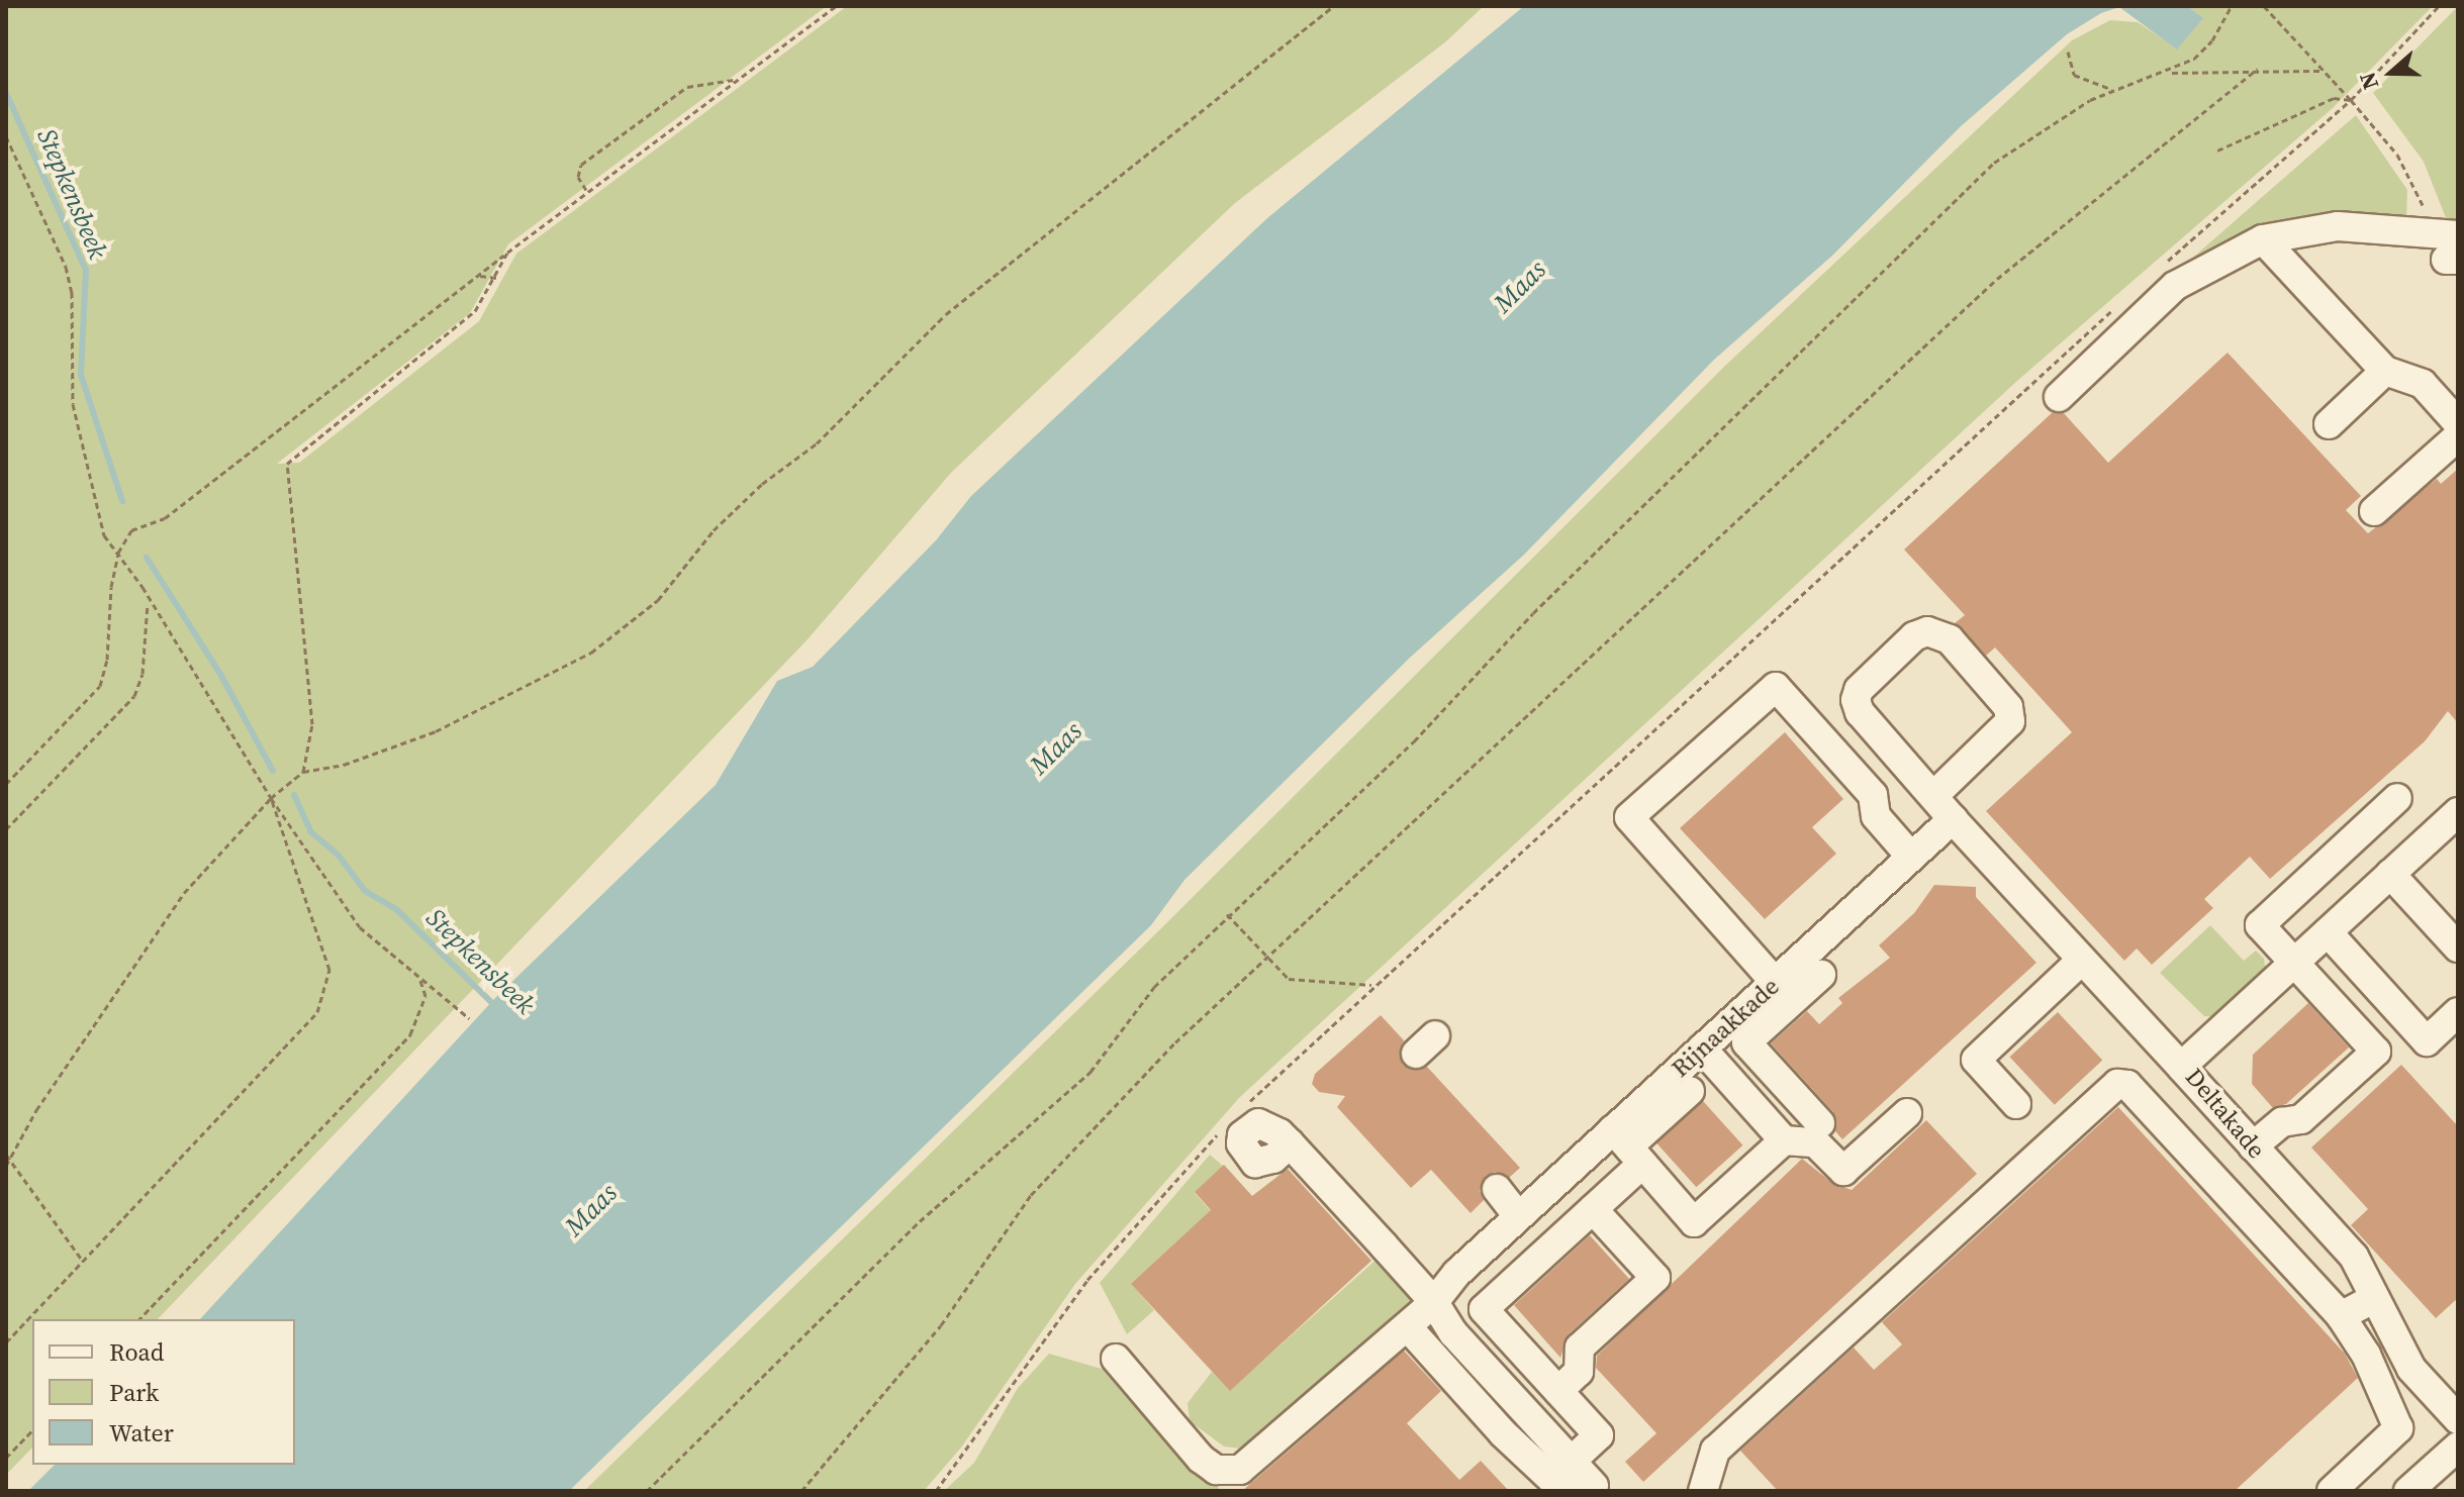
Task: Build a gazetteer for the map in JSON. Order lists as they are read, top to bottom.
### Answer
{
  "streets": {
    "street": ["Rijnaakkade", "Deltakade"]
  },
  "water": ["Stepkensbeek", "Maas"],
  "legend": ["Road", "Park", "Water"],
  "north": "left"
}
